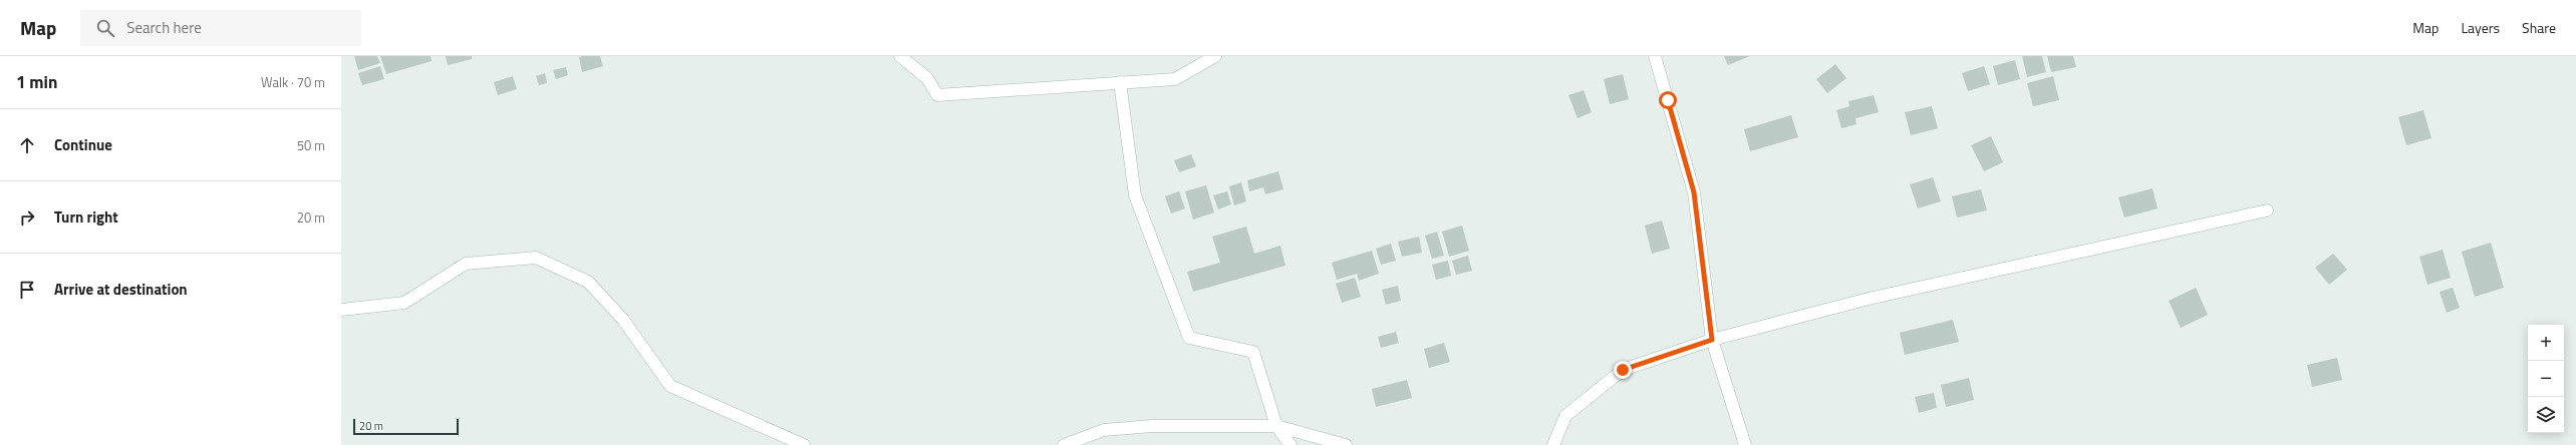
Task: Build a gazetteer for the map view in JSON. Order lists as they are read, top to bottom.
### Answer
{
  "scale_bar": "20 m",
  "page": {
    "header": "Map",
    "search": "Search here",
    "nav": ["Map", "Layers", "Share"],
    "heading": ["1 min", "Walk · 70 m"],
    "list": [
      ["Continue", "50 m"],
      ["Turn right", "20 m"],
      "Arrive at destination"
    ],
    "map_buttons": ["+", "−"],
    "scale": "20 m"
  }
}
